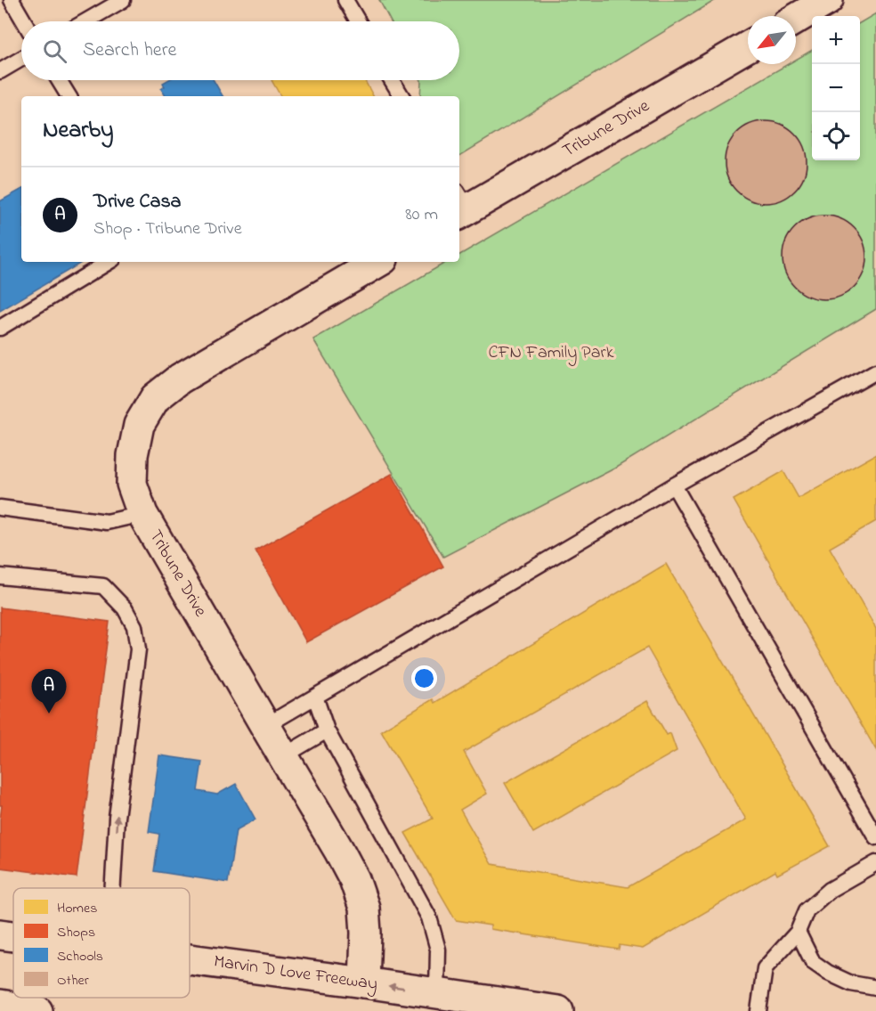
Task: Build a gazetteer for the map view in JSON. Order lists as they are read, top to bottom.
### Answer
{
  "streets": {
    "main road": ["Tribune Drive", "Marvin D Love Freeway"]
  },
  "crossings": [
    ["Tribune Drive", "Marvin D Love Freeway"]
  ],
  "parks": ["CFN Family Park"],
  "legend": [
    "Homes",
    "Shops",
    "Schools",
    "Other"
  ],
  "north": "bottom left",
  "page": {
    "map_buttons": ["+", "−"],
    "search": "Search here",
    "heading": "Nearby",
    "list": [
      {
        "mark": "A",
        "name": "Drive Casa",
        "note": "Shop · Tribune Drive",
        "value": "80 m"
      }
    ],
    "pins": "A"
  }
}
